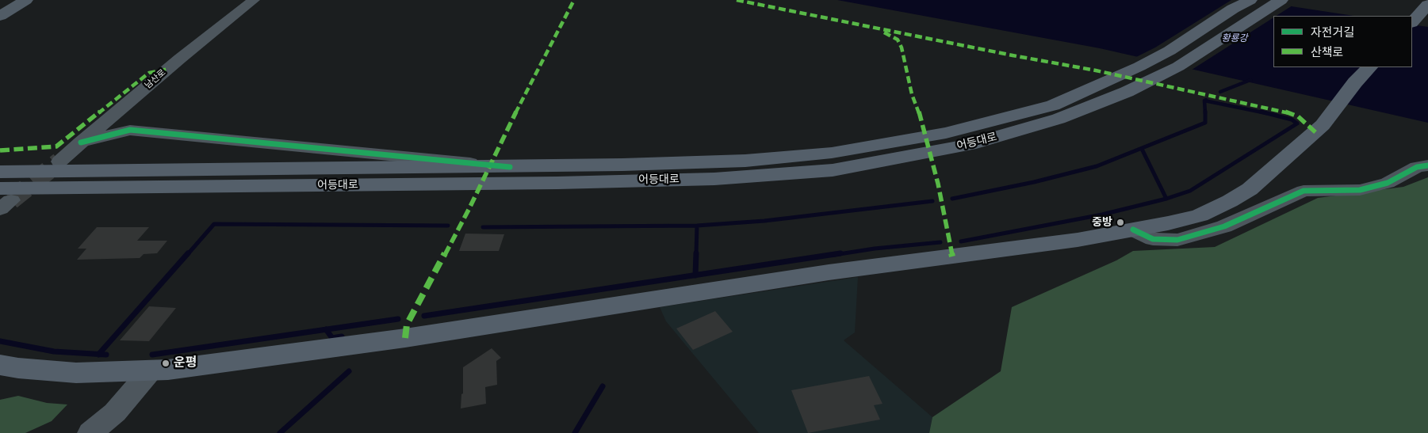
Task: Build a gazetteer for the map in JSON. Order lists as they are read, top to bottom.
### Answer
{
  "streets": {
    "main road": ["어등대로"],
    "street": ["남산로"]
  },
  "water": ["황룡강"],
  "places": ["중방", "운평"],
  "legend": ["자전거길", "산책로"]
}
